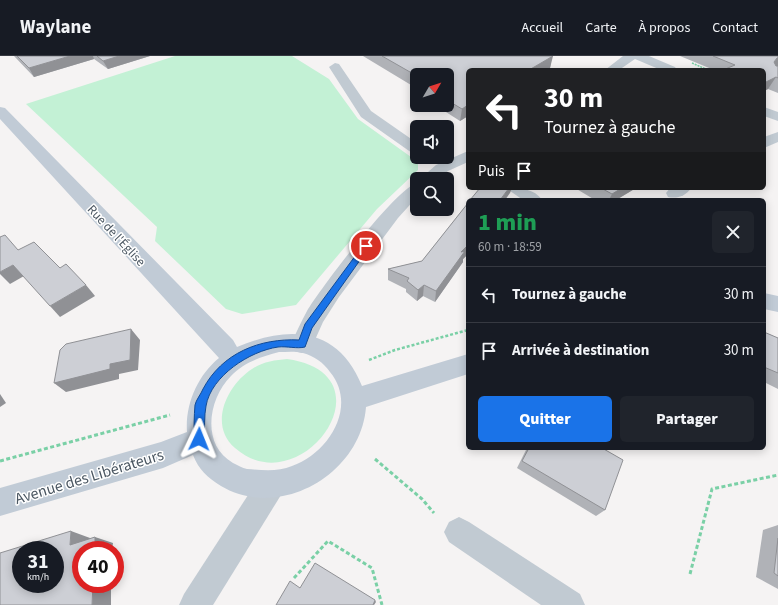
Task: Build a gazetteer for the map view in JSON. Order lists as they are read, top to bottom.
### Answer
{
  "streets": {
    "street": ["Rue de l'Église", "Avenue des Libérateurs"]
  },
  "north": "top right",
  "page": {
    "header": "Waylane",
    "nav": [
      "Accueil",
      "Carte",
      "À propos",
      "Contact"
    ],
    "turn": ["30 m", "Tournez à gauche"],
    "then": "Puis",
    "heading": ["1 min", "60 m · 18:59"],
    "list": [
      {
        "name": "Tournez à gauche",
        "value": "30 m"
      },
      {
        "name": "Arrivée à destination",
        "value": "30 m"
      }
    ],
    "buttons": ["Quitter", "Partager"],
    "speed": "31 km/h",
    "limit": "40"
  }
}
